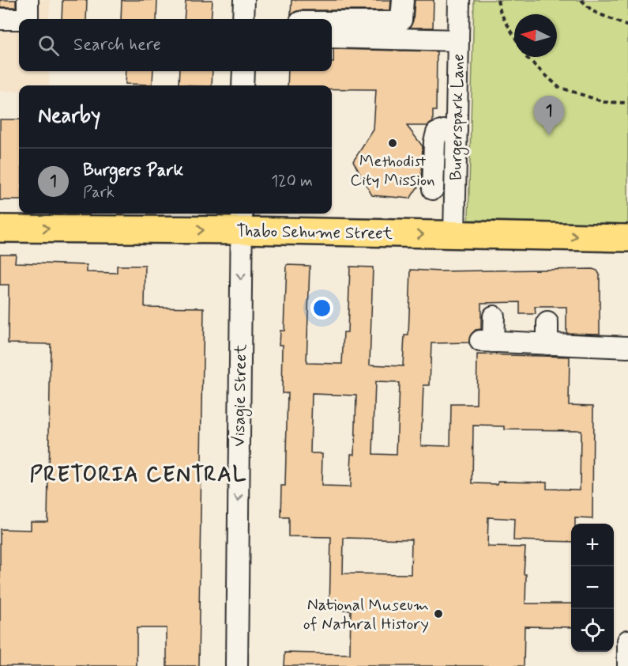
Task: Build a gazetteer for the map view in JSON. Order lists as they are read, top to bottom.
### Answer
{
  "streets": {
    "main road": ["Thabo Sehume Street"],
    "street": ["Burgerspark Lane", "Visagie Street"]
  },
  "crossings": [
    ["Burgerspark Lane", "Thabo Sehume Street"],
    ["Thabo Sehume Street", "Visagie Street"]
  ],
  "one_way": ["Thabo Sehume Street", "Visagie Street"],
  "districts": ["PRETORIA CENTRAL"],
  "places": ["Methodist City Mission", "National Museum of Natural History"],
  "north": "left",
  "page": {
    "search": "Search here",
    "heading": "Nearby",
    "pins": "1",
    "list": [
      {
        "mark": "1",
        "name": "Burgers Park",
        "note": "Park",
        "value": "120 m"
      }
    ],
    "map_buttons": ["+", "−"]
  }
}
